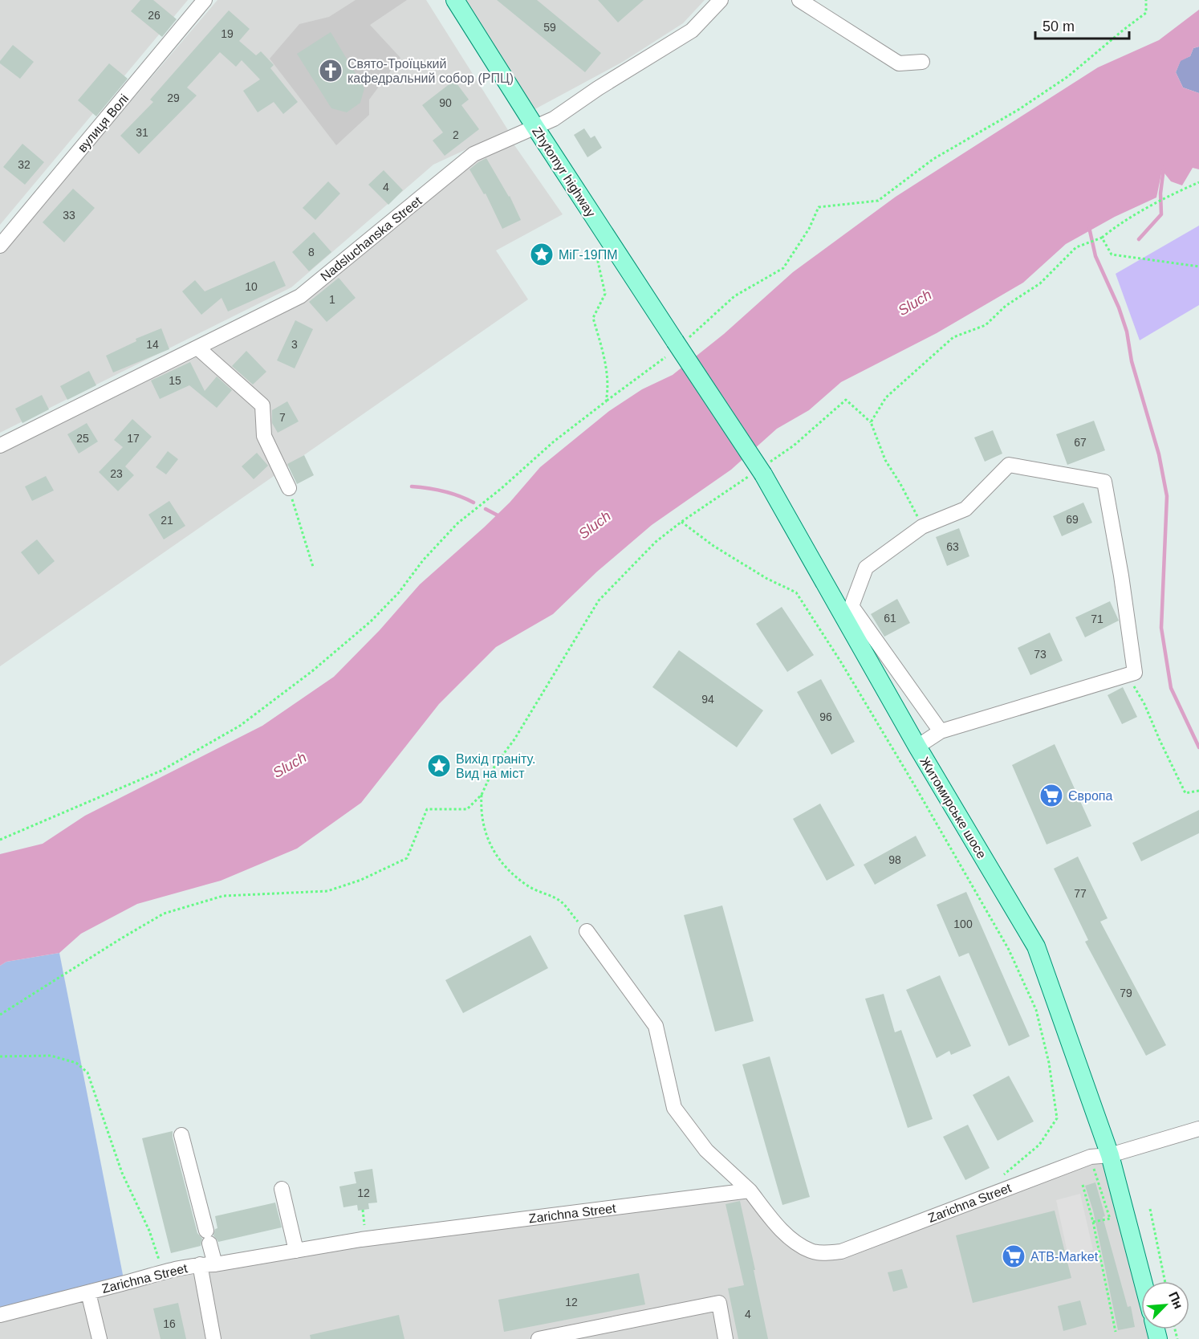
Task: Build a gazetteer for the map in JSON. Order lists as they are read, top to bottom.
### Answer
{
  "streets": {
    "main road": ["Zhytomyr highway", "Житомирське шосе"],
    "street": ["вулиця Волі", "Nadsluchanska Street", "Zarichna Street"]
  },
  "crossings": [
    ["Zhytomyr highway", "Nadsluchanska Street"],
    ["Zhytomyr highway", "Житомирське шосе"],
    ["Житомирське шосе", "Zarichna Street"]
  ],
  "water": ["Sluch"],
  "places": {
    "church": ["Свято-Троїцький кафедральний собор (РПЦ)"],
    "place": ["МіГ-19ПМ", "Вихід граніту. Вид на міст"],
    "supermarket": ["Європа", "ATB-Market"]
  },
  "house_numbers": [
    "26",
    "59",
    "19",
    "29",
    "90",
    "31",
    "2",
    "32",
    "4",
    "33",
    "8",
    "10",
    "1",
    "14",
    "3",
    "15",
    "7",
    "25",
    "17",
    "67",
    "23",
    "69",
    "21",
    "63",
    "61",
    "71",
    "73",
    "94",
    "96",
    "98",
    "77",
    "100",
    "79",
    "12",
    "12",
    "4",
    "16"
  ],
  "scale_bar": "50 m",
  "north": "top right"
}
